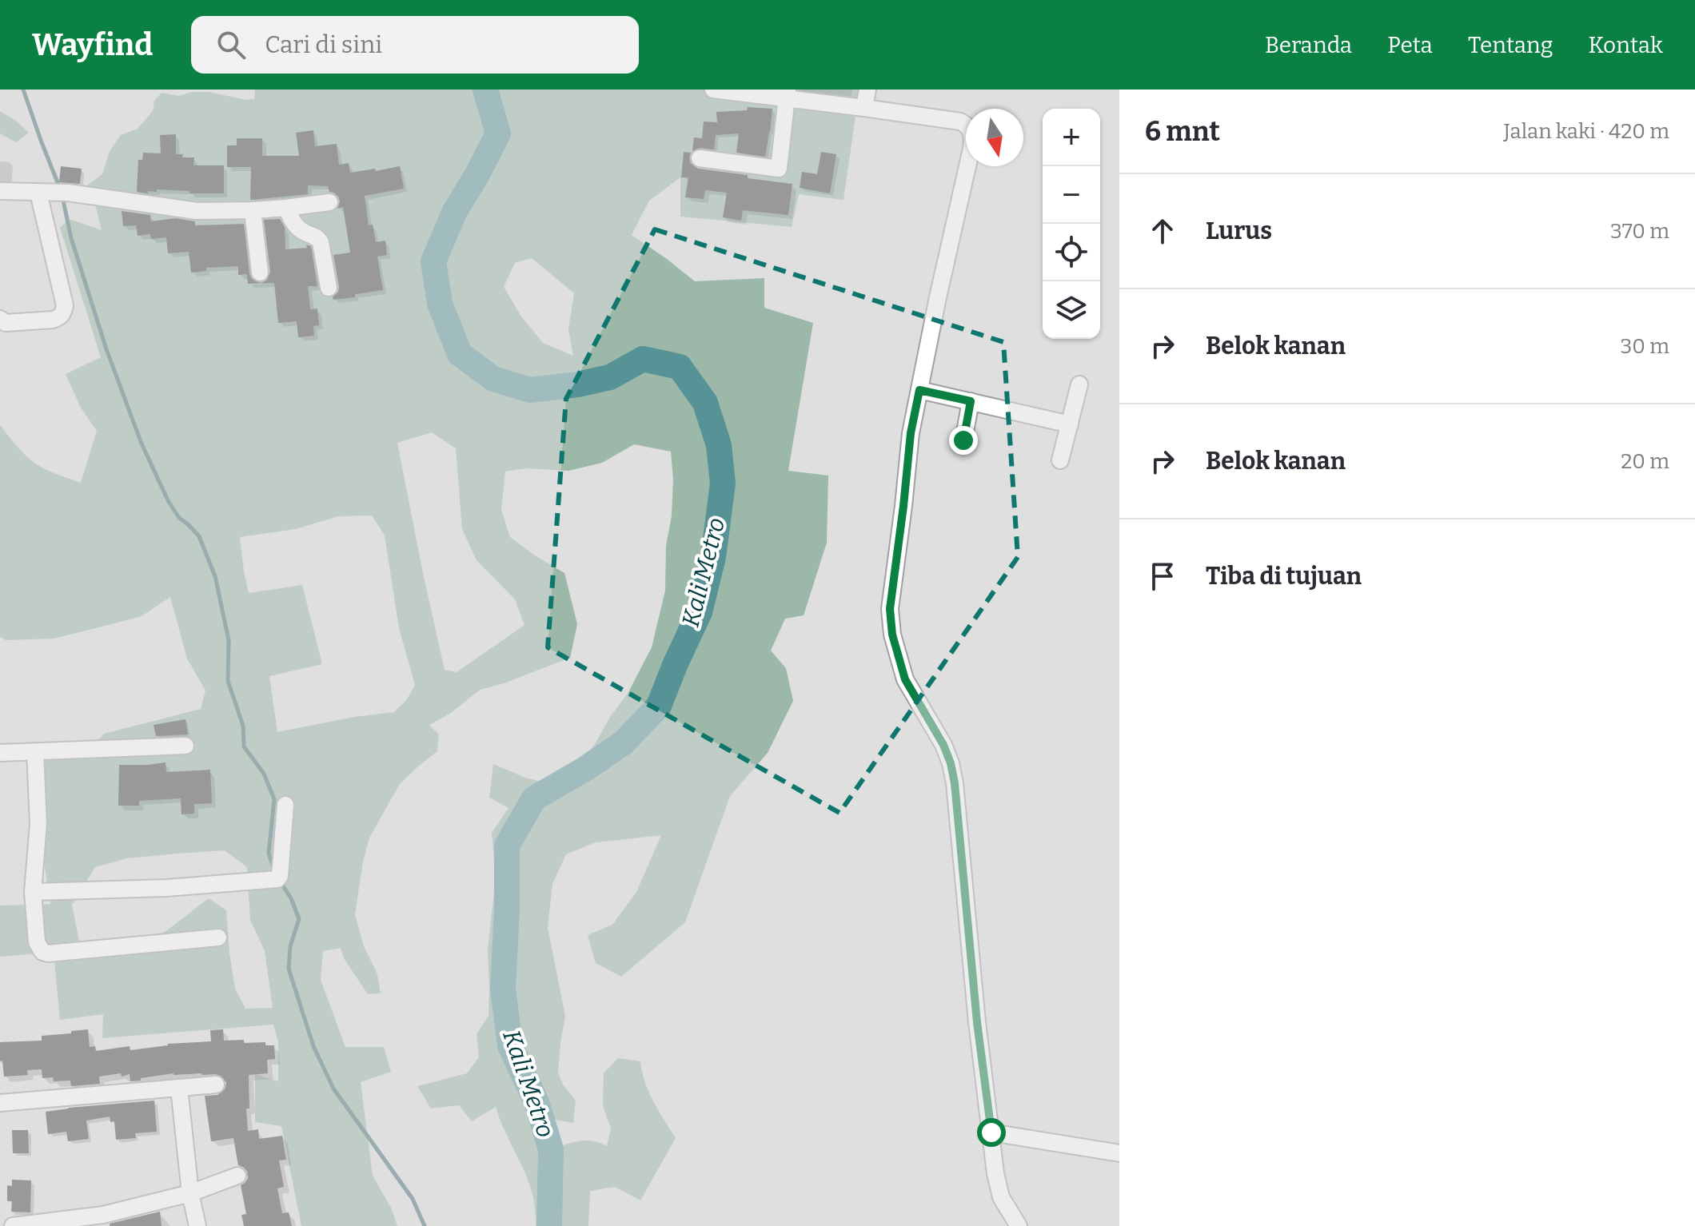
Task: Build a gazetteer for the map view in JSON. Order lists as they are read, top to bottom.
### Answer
{
  "water": ["Kali Metro"],
  "north": "bottom",
  "page": {
    "header": "Wayfind",
    "search": "Cari di sini",
    "nav": [
      "Beranda",
      "Peta",
      "Tentang",
      "Kontak"
    ],
    "heading": ["6 mnt", "Jalan kaki · 420 m"],
    "map_buttons": ["+", "−"],
    "list": [
      ["Lurus", "370 m"],
      ["Belok kanan", "30 m"],
      ["Belok kanan", "20 m"],
      "Tiba di tujuan"
    ]
  }
}
